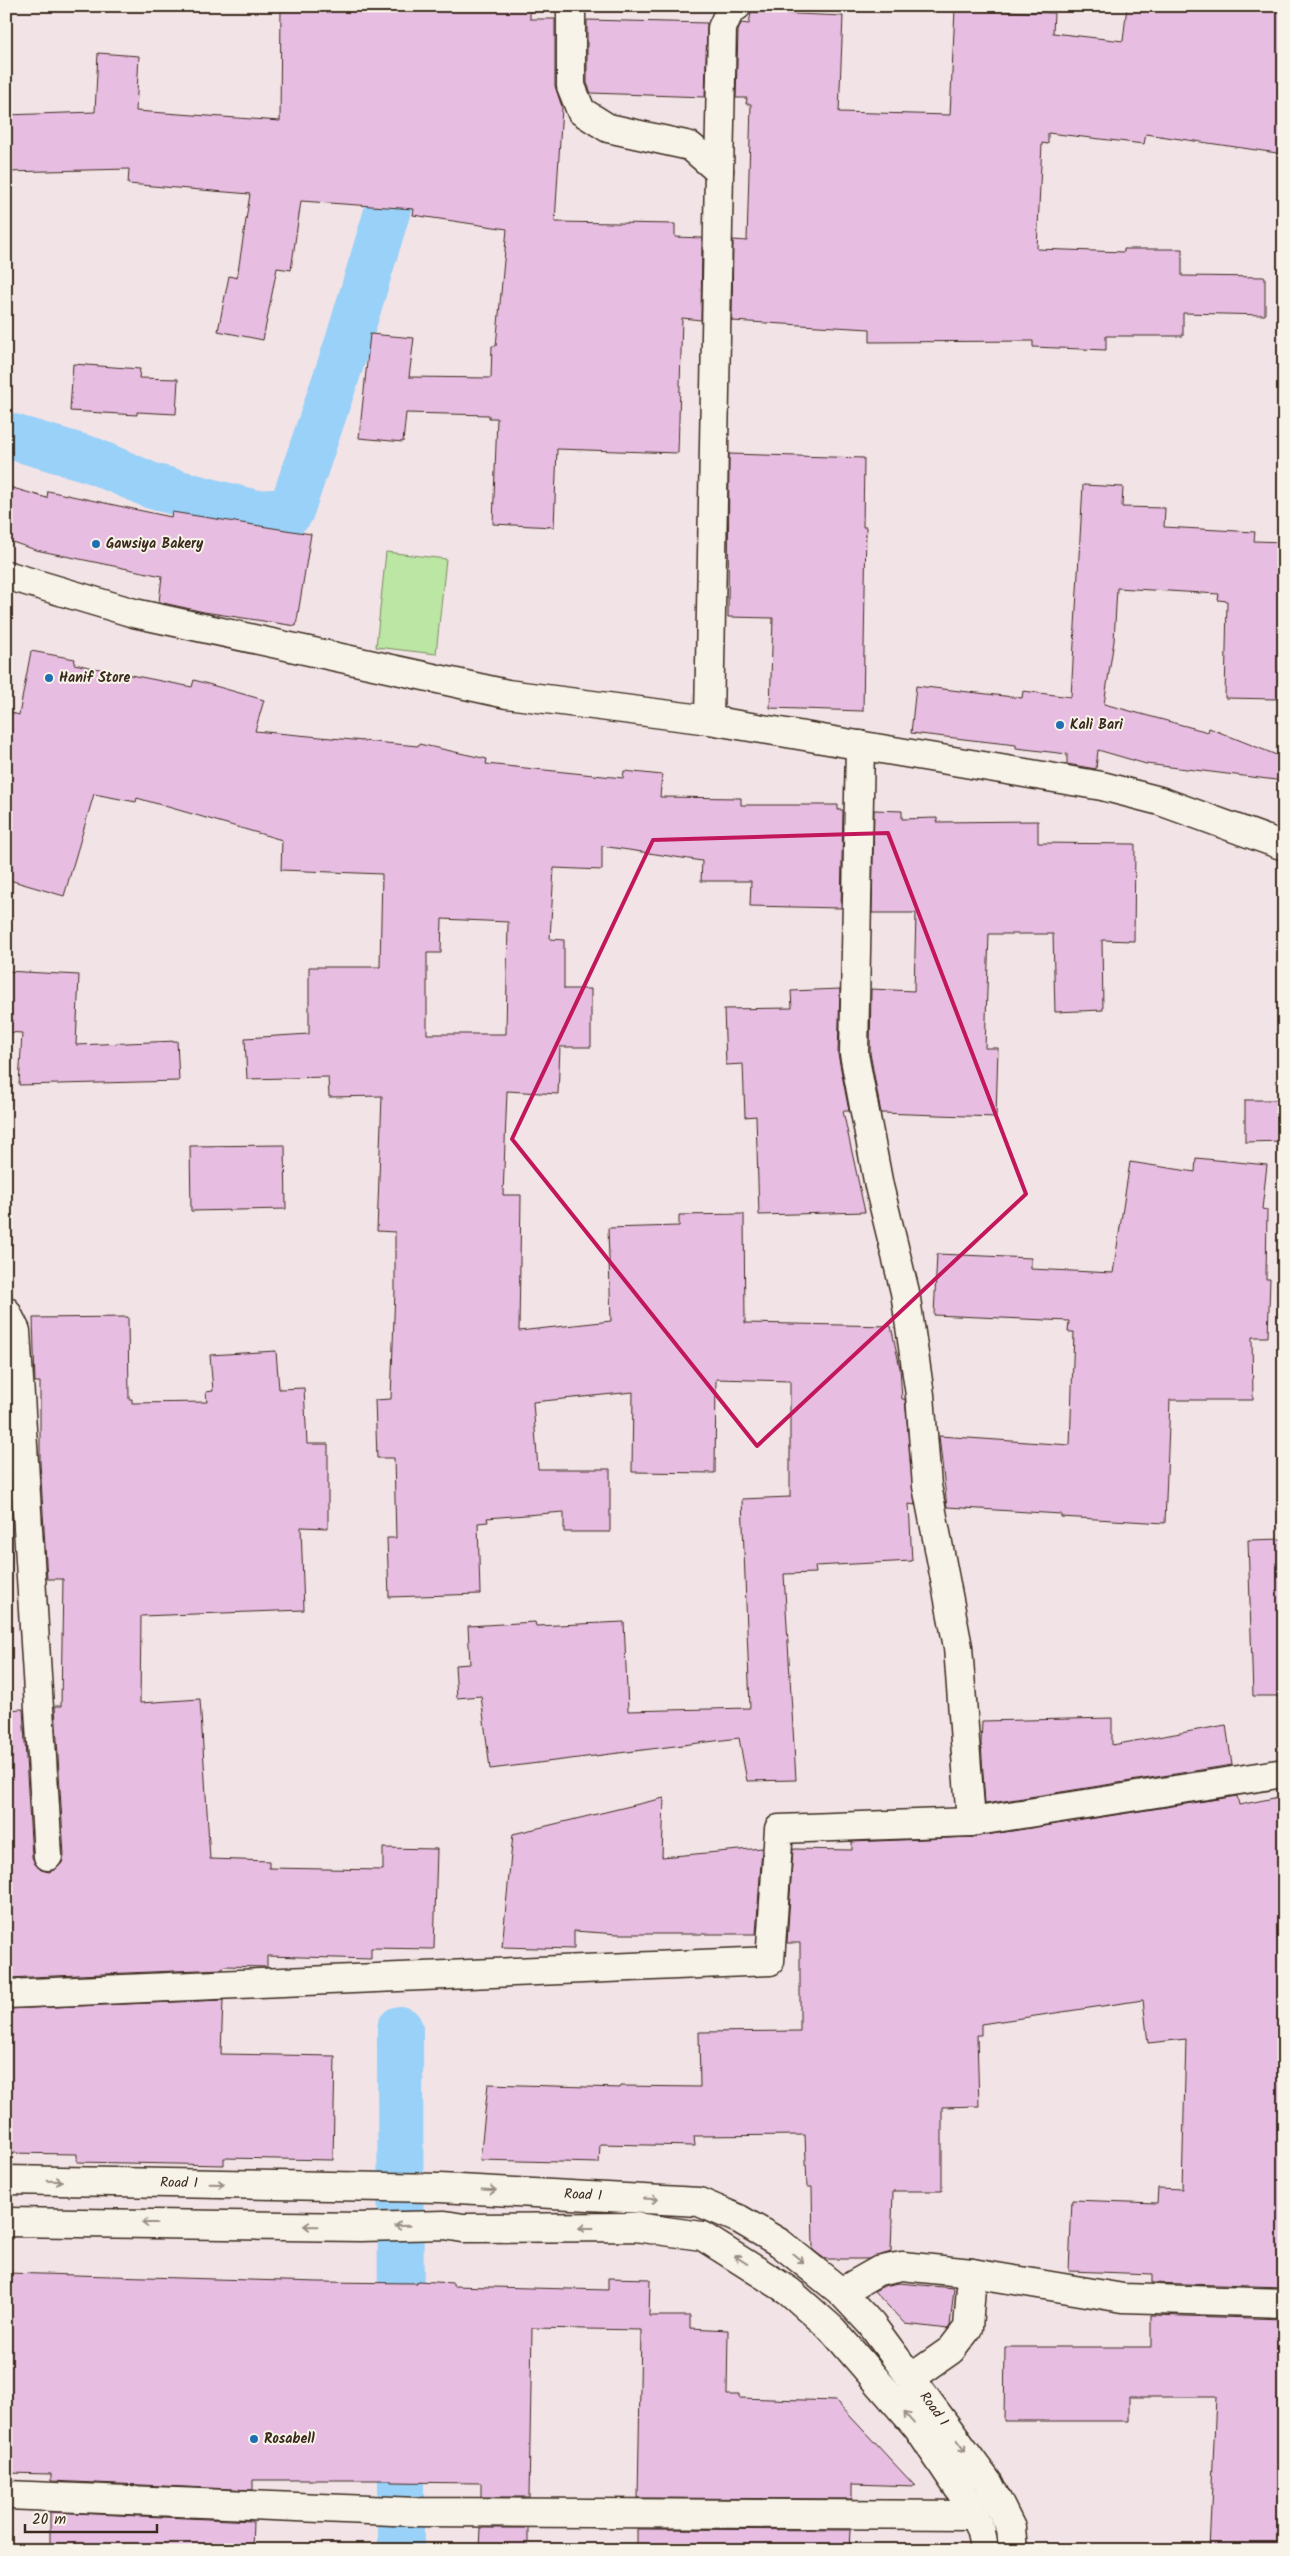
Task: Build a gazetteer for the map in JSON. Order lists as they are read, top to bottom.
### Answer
{
  "streets": {
    "street": ["Road 1"]
  },
  "places": [
    "Gawsiya Bakery",
    "Hanif Store",
    "Kali Bari",
    "Rosabell"
  ],
  "scale_bar": "20 m"
}
